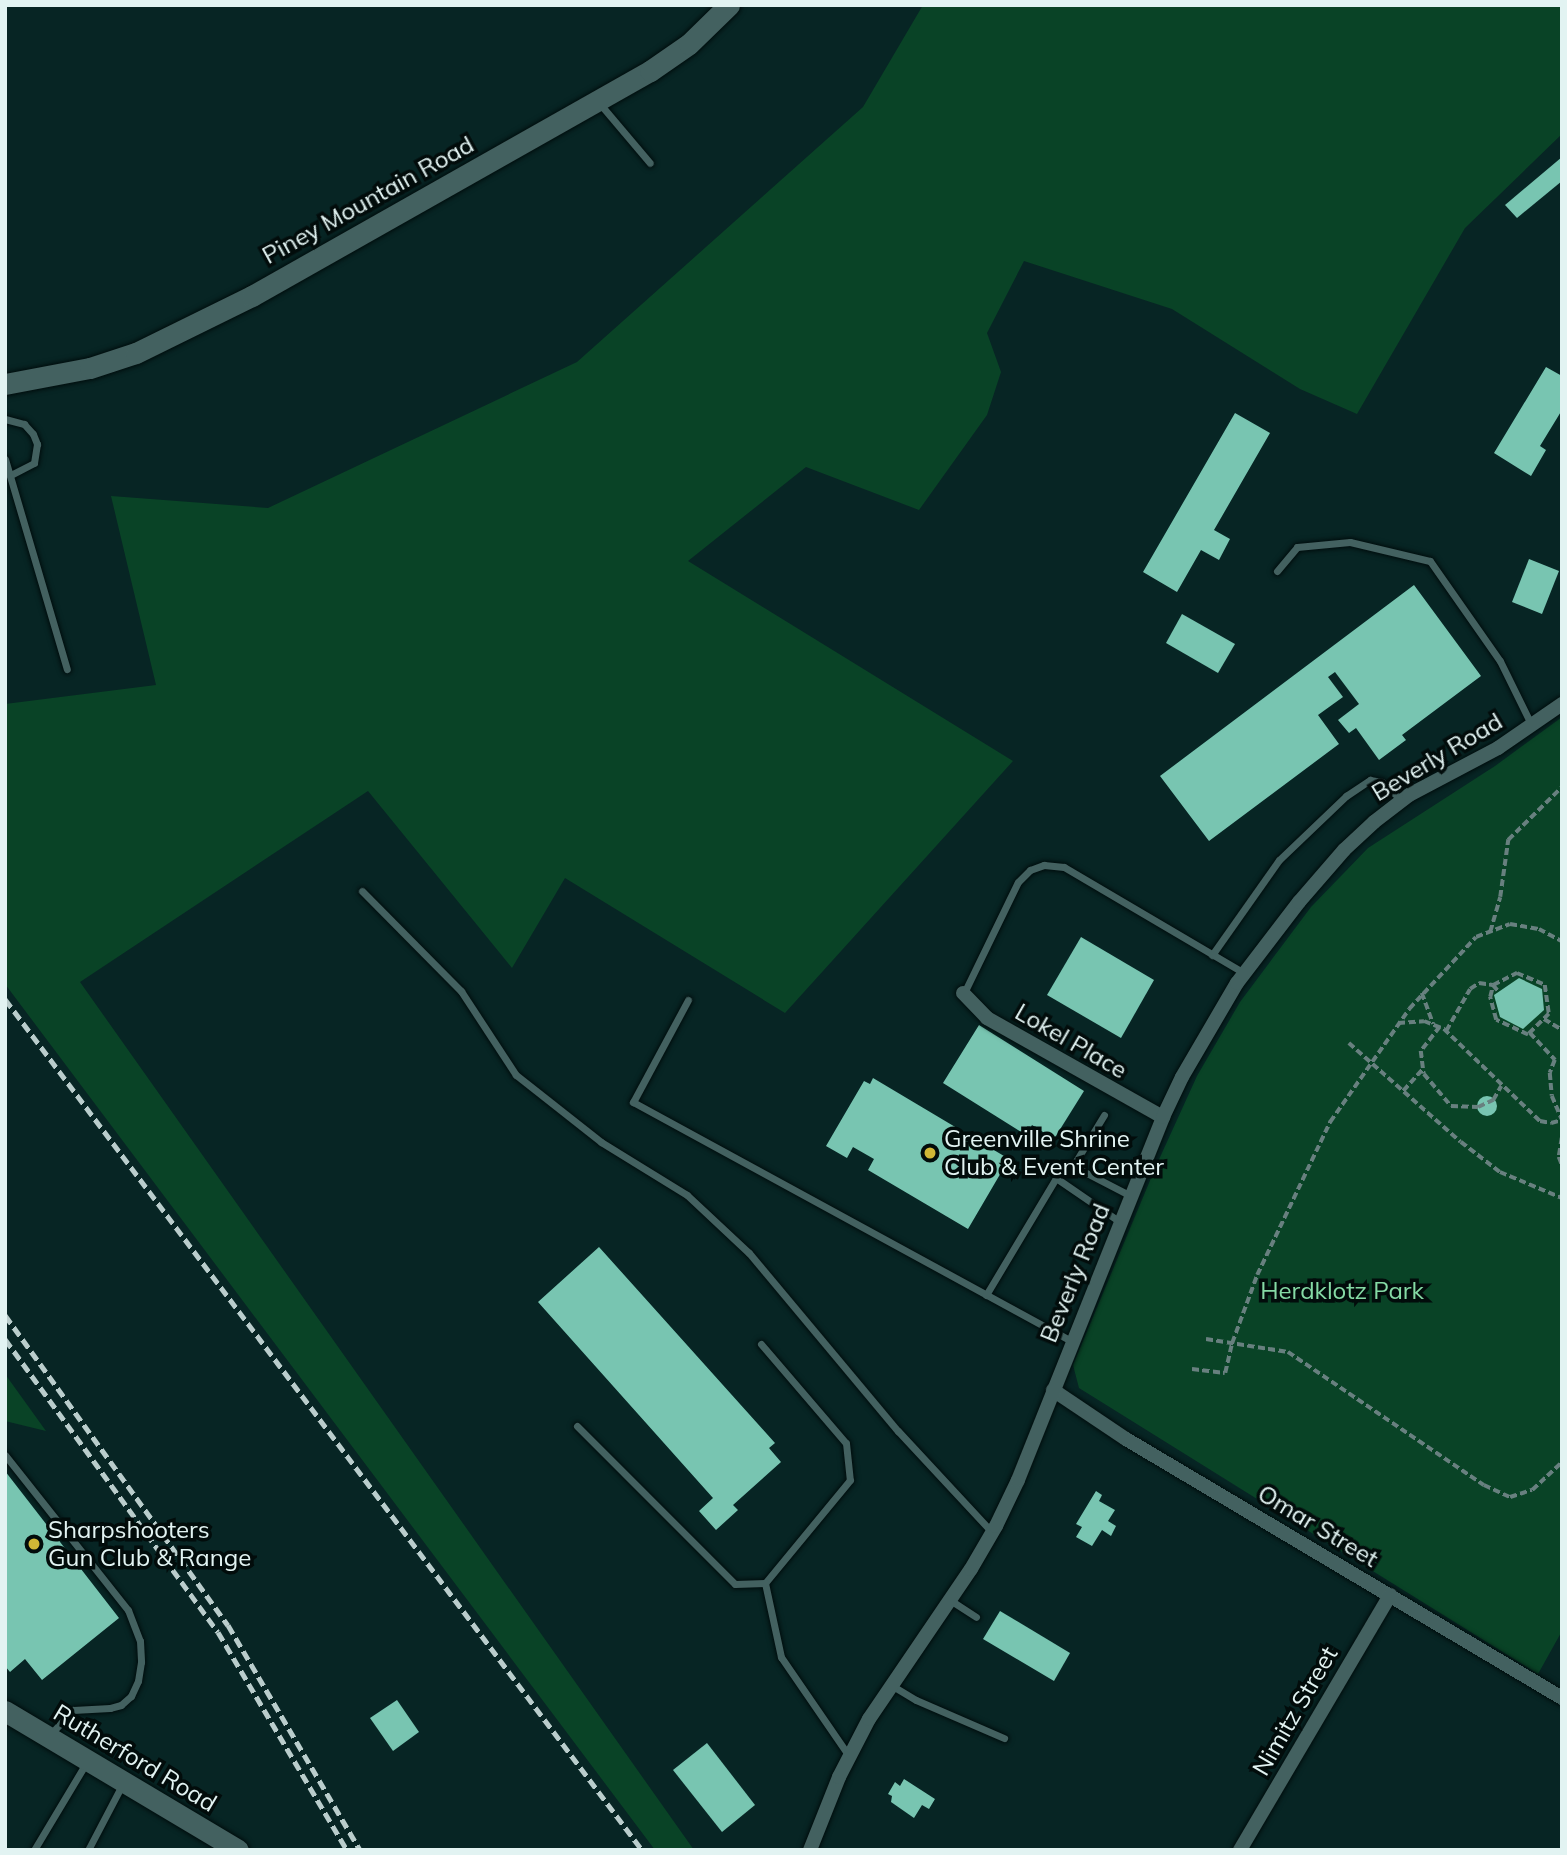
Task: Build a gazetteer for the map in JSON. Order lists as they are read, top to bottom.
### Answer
{
  "streets": {
    "street": [
      "Piney Mountain Road",
      "Beverly Road",
      "Lokel Place",
      "Omar Street",
      "Nimitz Street",
      "Rutherford Road"
    ]
  },
  "crossings": [
    ["Beverly Road", "Lokel Place"],
    ["Beverly Road", "Omar Street"],
    ["Omar Street", "Nimitz Street"]
  ],
  "parks": ["Herdklotz Park"],
  "places": ["Greenville Shrine Club & Event Center", "Sharpshooters Gun Club & Range"]
}
